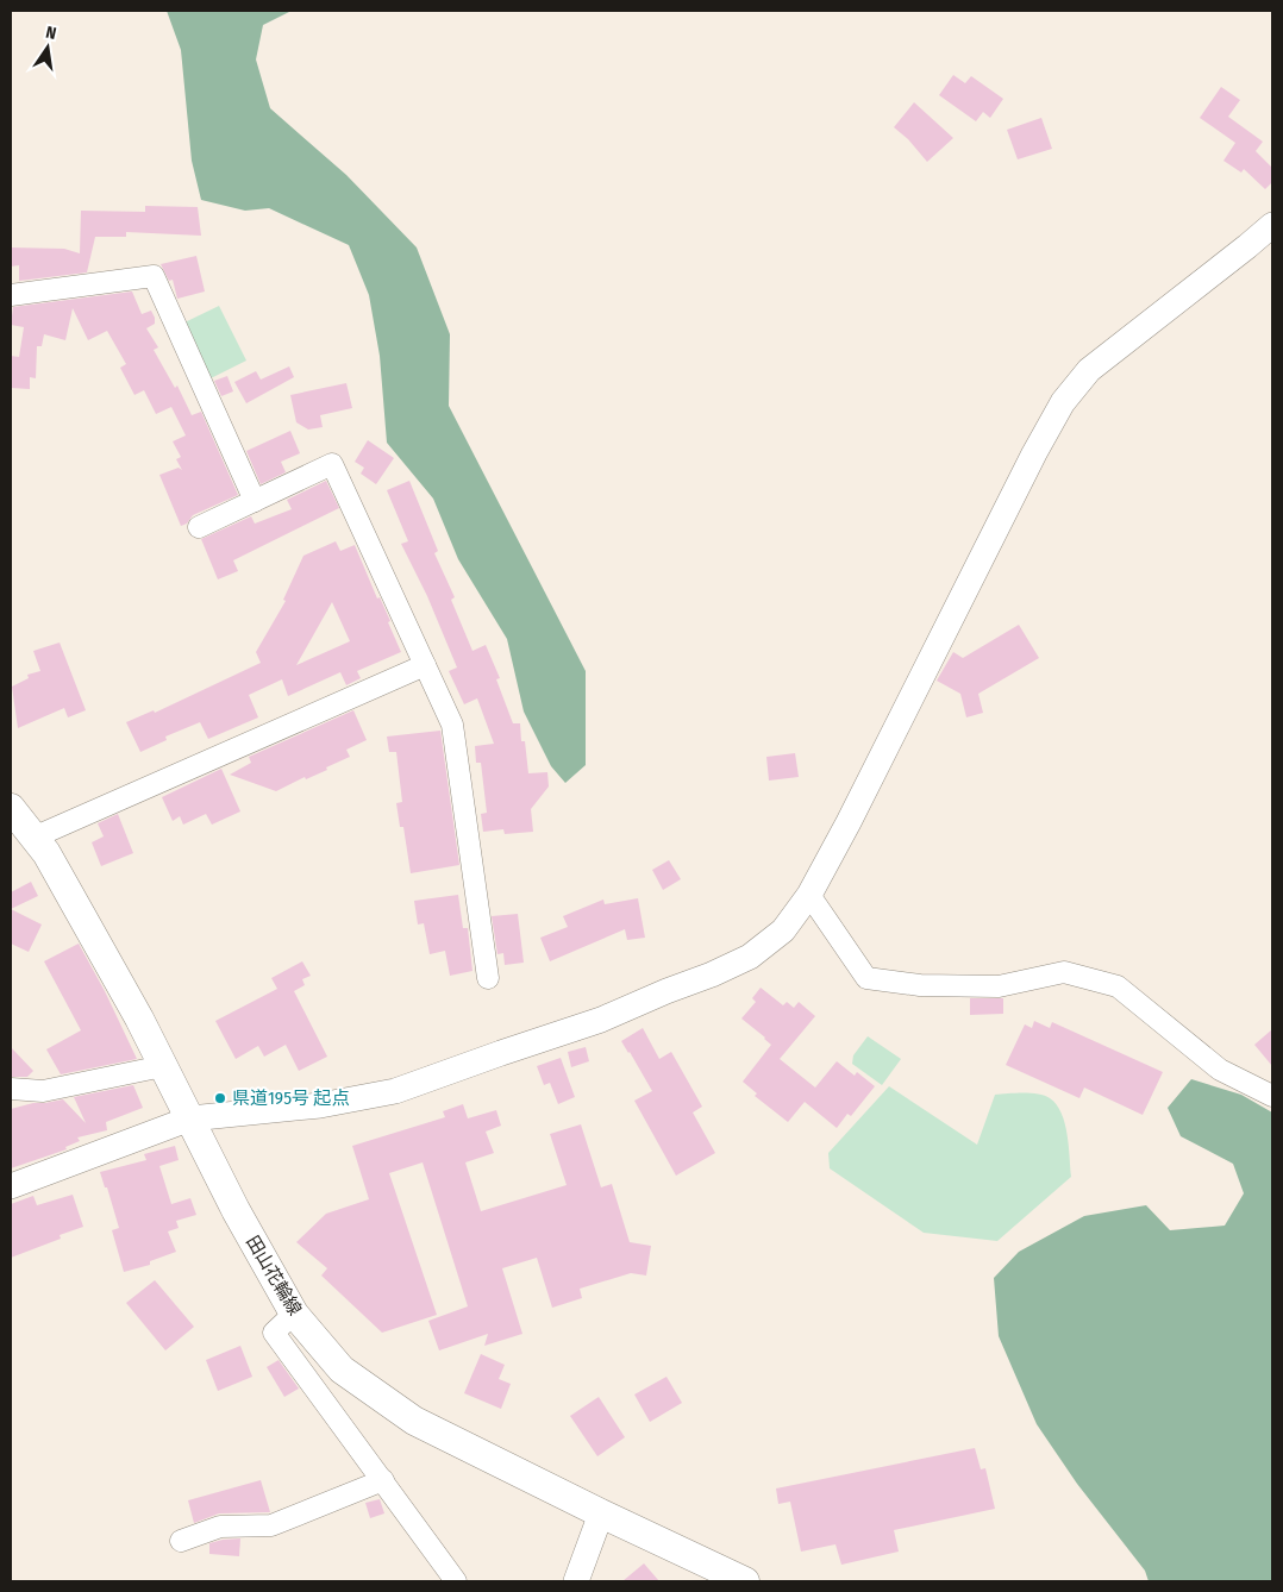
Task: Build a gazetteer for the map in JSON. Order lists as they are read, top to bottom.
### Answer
{
  "streets": {
    "main road": ["田山花輪線"]
  },
  "places": ["県道195号 起点"],
  "north": "top"
}
